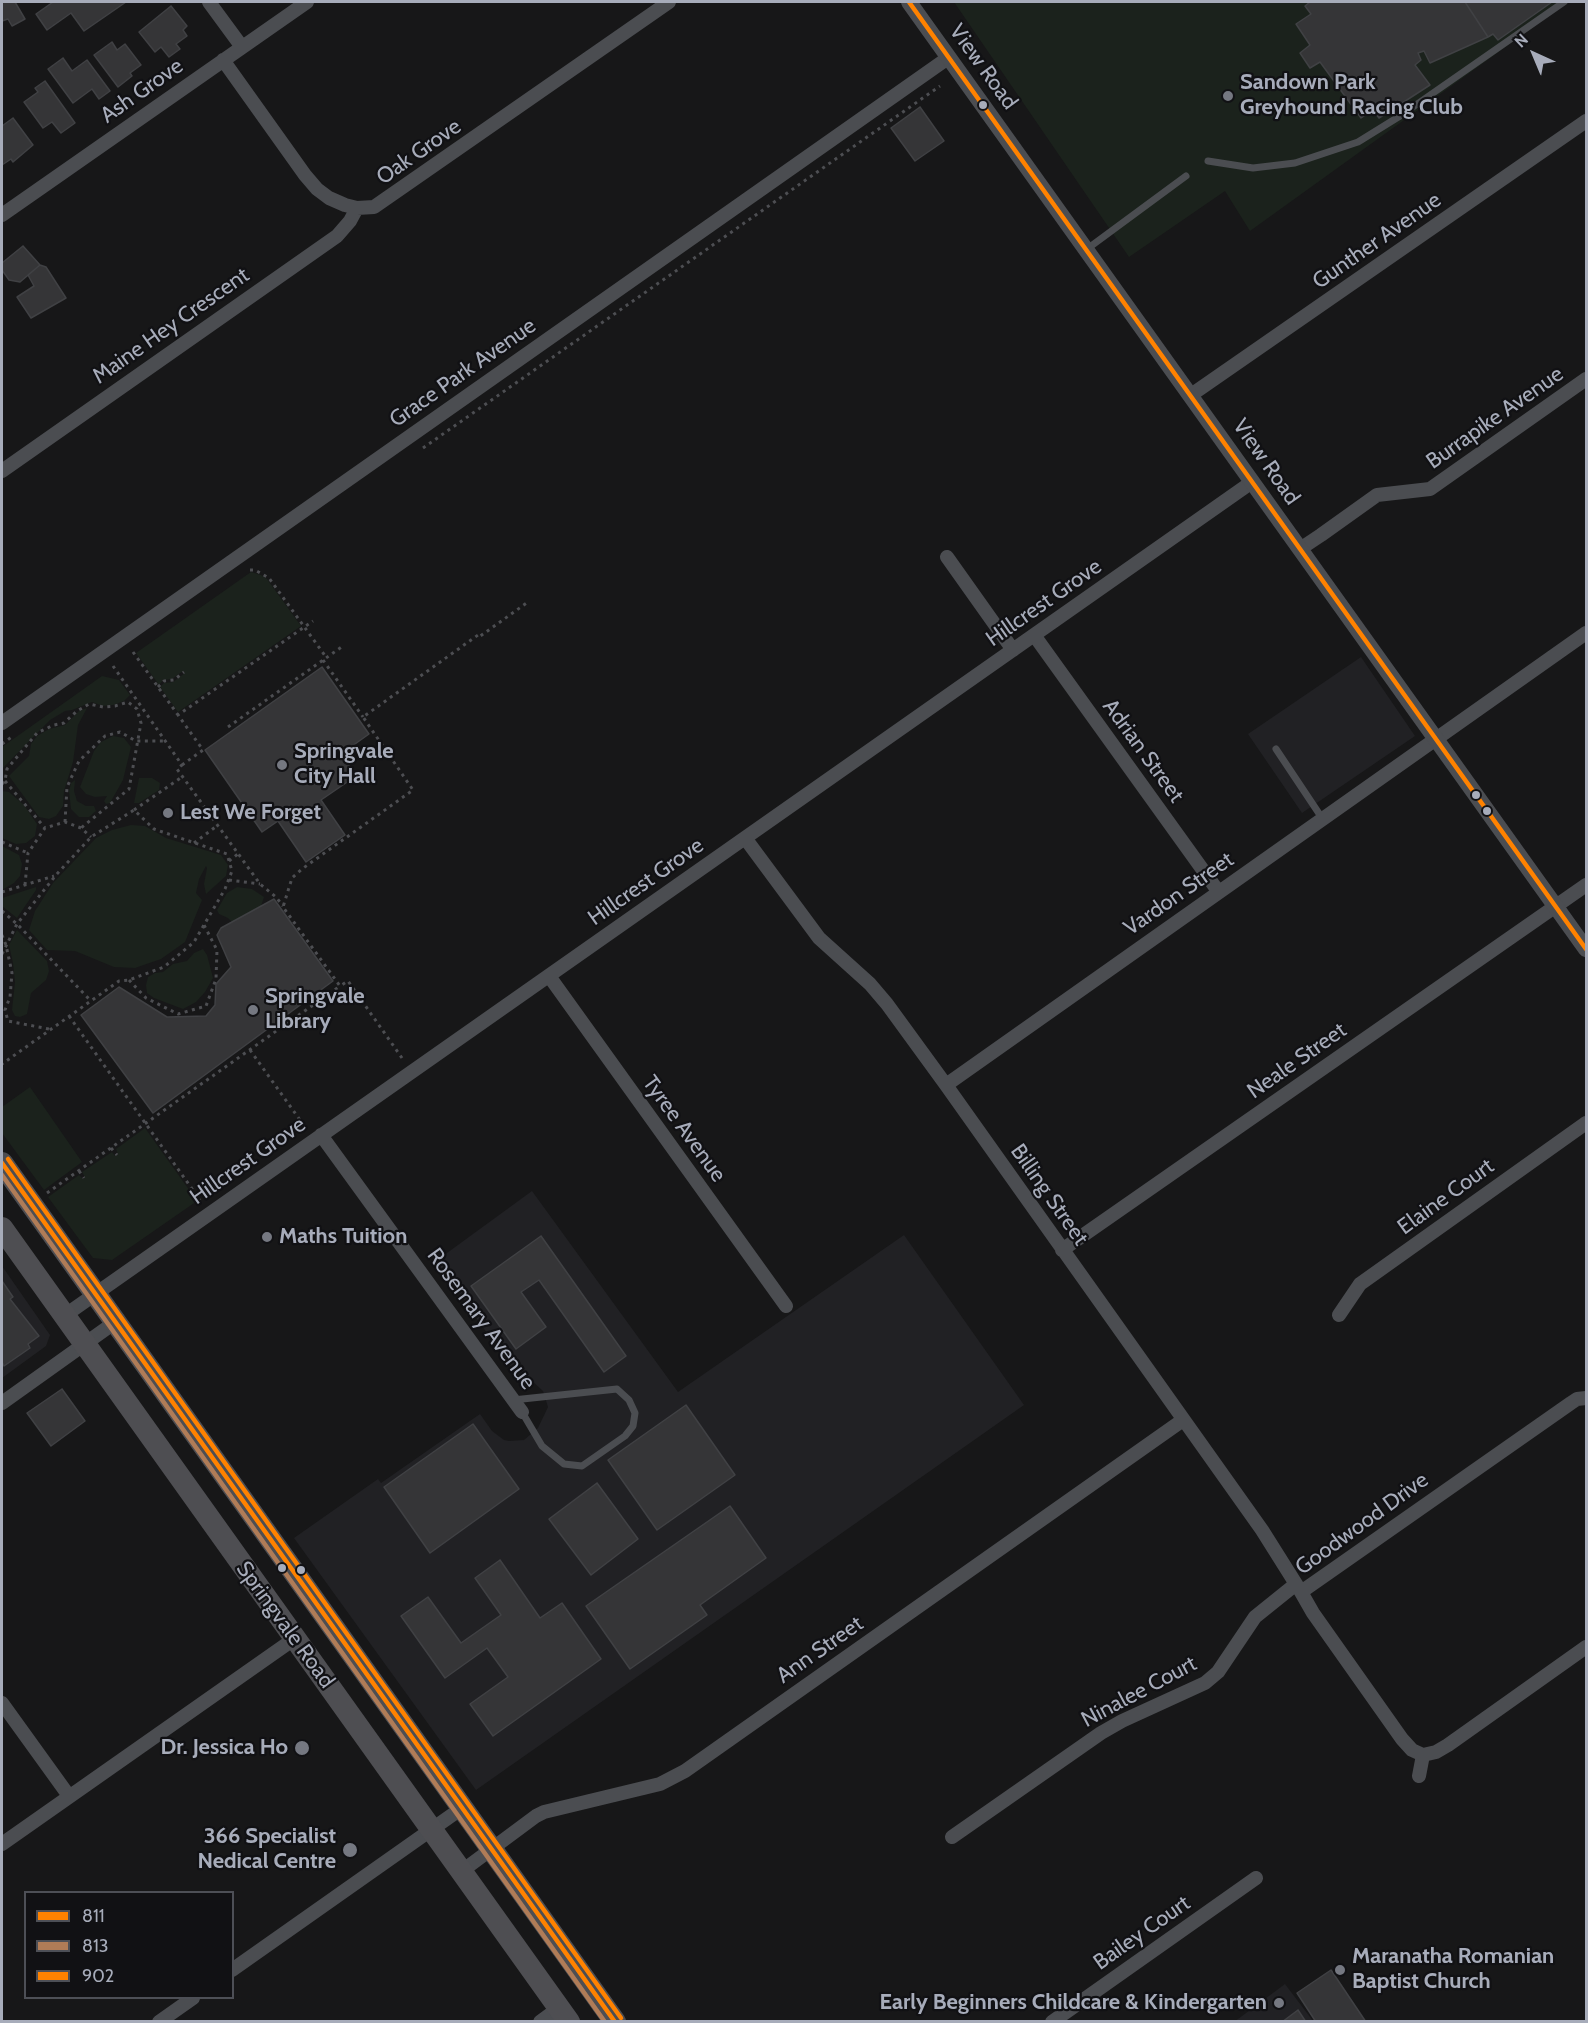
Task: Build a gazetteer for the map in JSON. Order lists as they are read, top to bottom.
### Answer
{
  "streets": {
    "highway": ["Springvale Road"],
    "street": [
      "View Road",
      "Ash Grove",
      "Oak Grove",
      "Gunther Avenue",
      "Maine Hey Crescent",
      "Grace Park Avenue",
      "Burrapike Avenue",
      "Hillcrest Grove",
      "Adrian Street",
      "Vardon Street",
      "Neale Street",
      "Tyree Avenue",
      "Billing Street",
      "Elaine Court",
      "Rosemary Avenue",
      "Goodwood Drive",
      "Ann Street",
      "Ninalee Court",
      "Bailey Court"
    ]
  },
  "crossings": [
    ["View Road", "Gunther Avenue"],
    ["View Road", "Grace Park Avenue"],
    ["View Road", "Burrapike Avenue"],
    ["View Road", "Hillcrest Grove"],
    ["View Road", "Vardon Street"],
    ["View Road", "Neale Street"],
    ["Oak Grove", "Maine Hey Crescent"],
    ["Hillcrest Grove", "Adrian Street"],
    ["Hillcrest Grove", "Tyree Avenue"],
    ["Hillcrest Grove", "Billing Street"],
    ["Hillcrest Grove", "Rosemary Avenue"],
    ["Hillcrest Grove", "Springvale Road"],
    ["Adrian Street", "Vardon Street"],
    ["Vardon Street", "Billing Street"],
    ["Neale Street", "Billing Street"],
    ["Billing Street", "Goodwood Drive"],
    ["Billing Street", "Ann Street"],
    ["Billing Street", "Ninalee Court"],
    ["Goodwood Drive", "Ninalee Court"],
    ["Springvale Road", "Ann Street"]
  ],
  "places": [
    "Sandown Park Greyhound Racing Club",
    "Springvale City Hall",
    "Lest We Forget",
    "Springvale Library",
    "Maths Tuition",
    "Dr. Jessica Ho",
    "366 Specialist Nedical Centre",
    "Maranatha Romanian Baptist Church",
    "Early Beginners Childcare & Kindergarten"
  ],
  "lines": ["transit line 811", "transit line 902", "transit line 813"],
  "legend": ["811", "813", "902"],
  "north": "top left"
}
